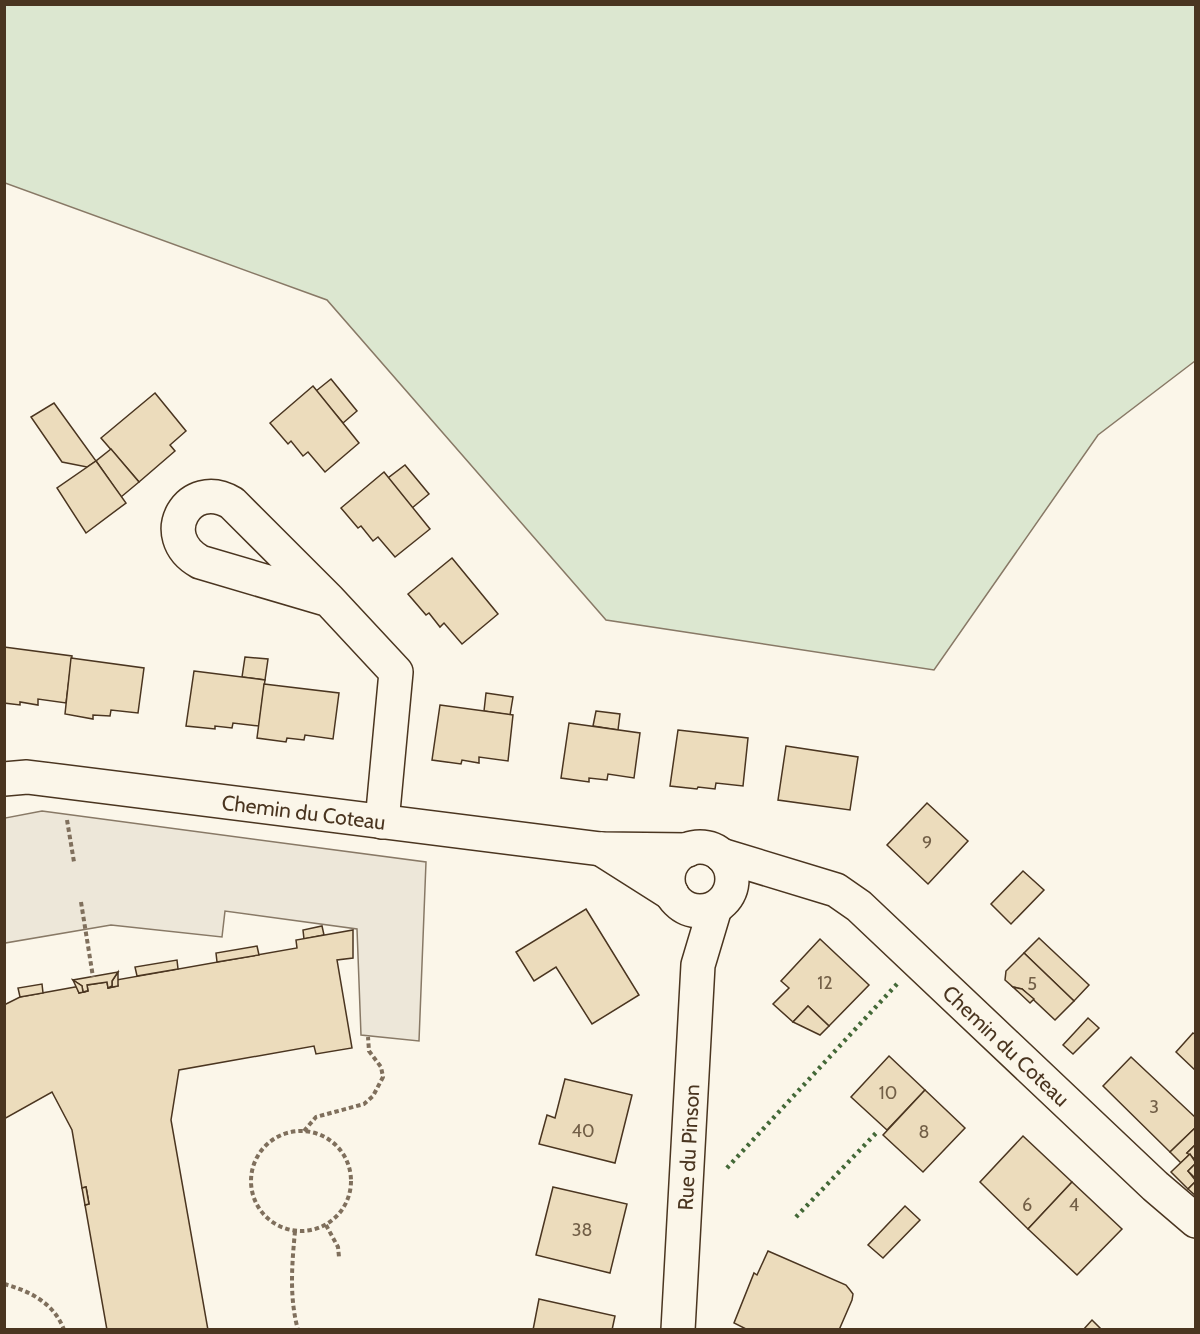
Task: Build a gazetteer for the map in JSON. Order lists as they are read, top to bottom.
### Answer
{
  "streets": {
    "street": ["Chemin du Coteau", "Rue du Pinson"]
  },
  "crossings": [
    ["Chemin du Coteau", "Rue du Pinson"]
  ],
  "house_numbers": [
    "9",
    "12",
    "5",
    "10",
    "3",
    "40",
    "8",
    "6",
    "4",
    "38"
  ]
}
